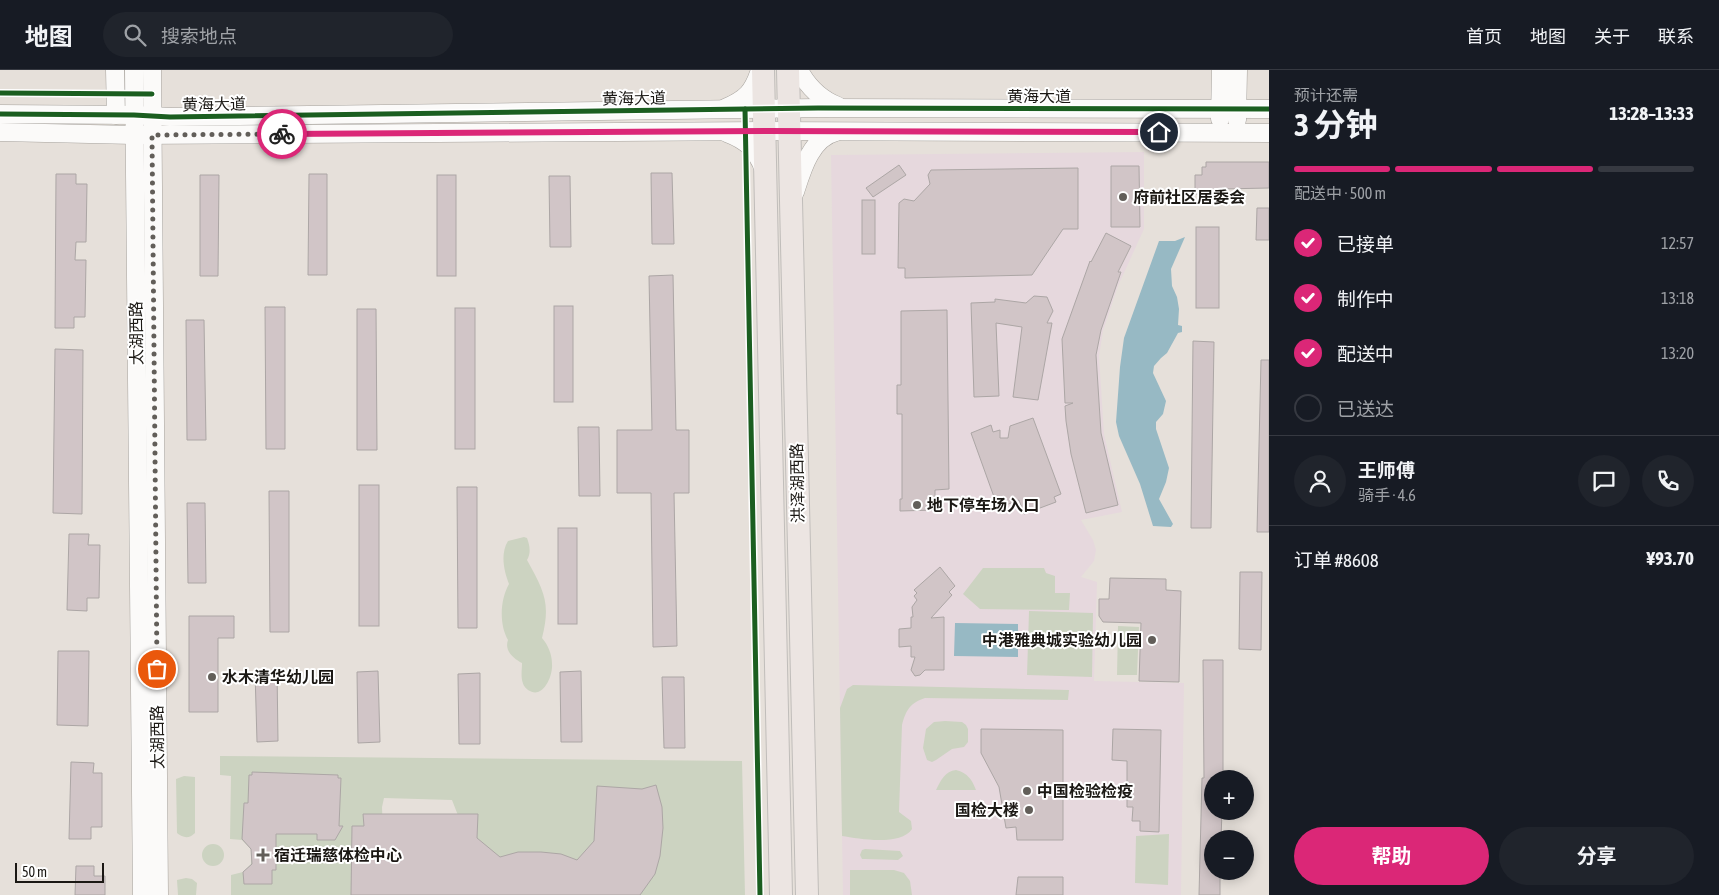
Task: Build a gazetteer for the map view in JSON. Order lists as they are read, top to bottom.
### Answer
{
  "streets": {
    "main road": ["洪泽湖西路"],
    "street": ["黄海大道", "太湖西路"]
  },
  "crossings": [
    ["黄海大道", "太湖西路"],
    ["黄海大道", "洪泽湖西路"]
  ],
  "places": {
    "other": [
      "府前社区居委会",
      "地下停车场入口",
      "中港雅典城实验幼儿园",
      "水木清华幼儿园",
      "中国检验检疫",
      "国检大楼"
    ],
    "health": ["宿迁瑞慈体检中心"]
  },
  "scale_bar": "50 m",
  "page": {
    "header": "地图",
    "search": "搜索地点",
    "nav": [
      "首页",
      "地图",
      "关于",
      "联系"
    ],
    "heading": ["3 分钟", "预计还需", "13:28–13:33"],
    "panel": [
      "王师傅",
      "骑手 · 4.6",
      "订单 #8608",
      "¥93.70"
    ],
    "bar": "配送中 · 500 m",
    "list": [
      ["已接单", "12:57"],
      ["制作中", "13:18"],
      ["配送中", "13:20"],
      "已送达"
    ],
    "map_buttons": ["+", "−"],
    "buttons": ["帮助", "分享"],
    "scale": "50 m"
  }
}
